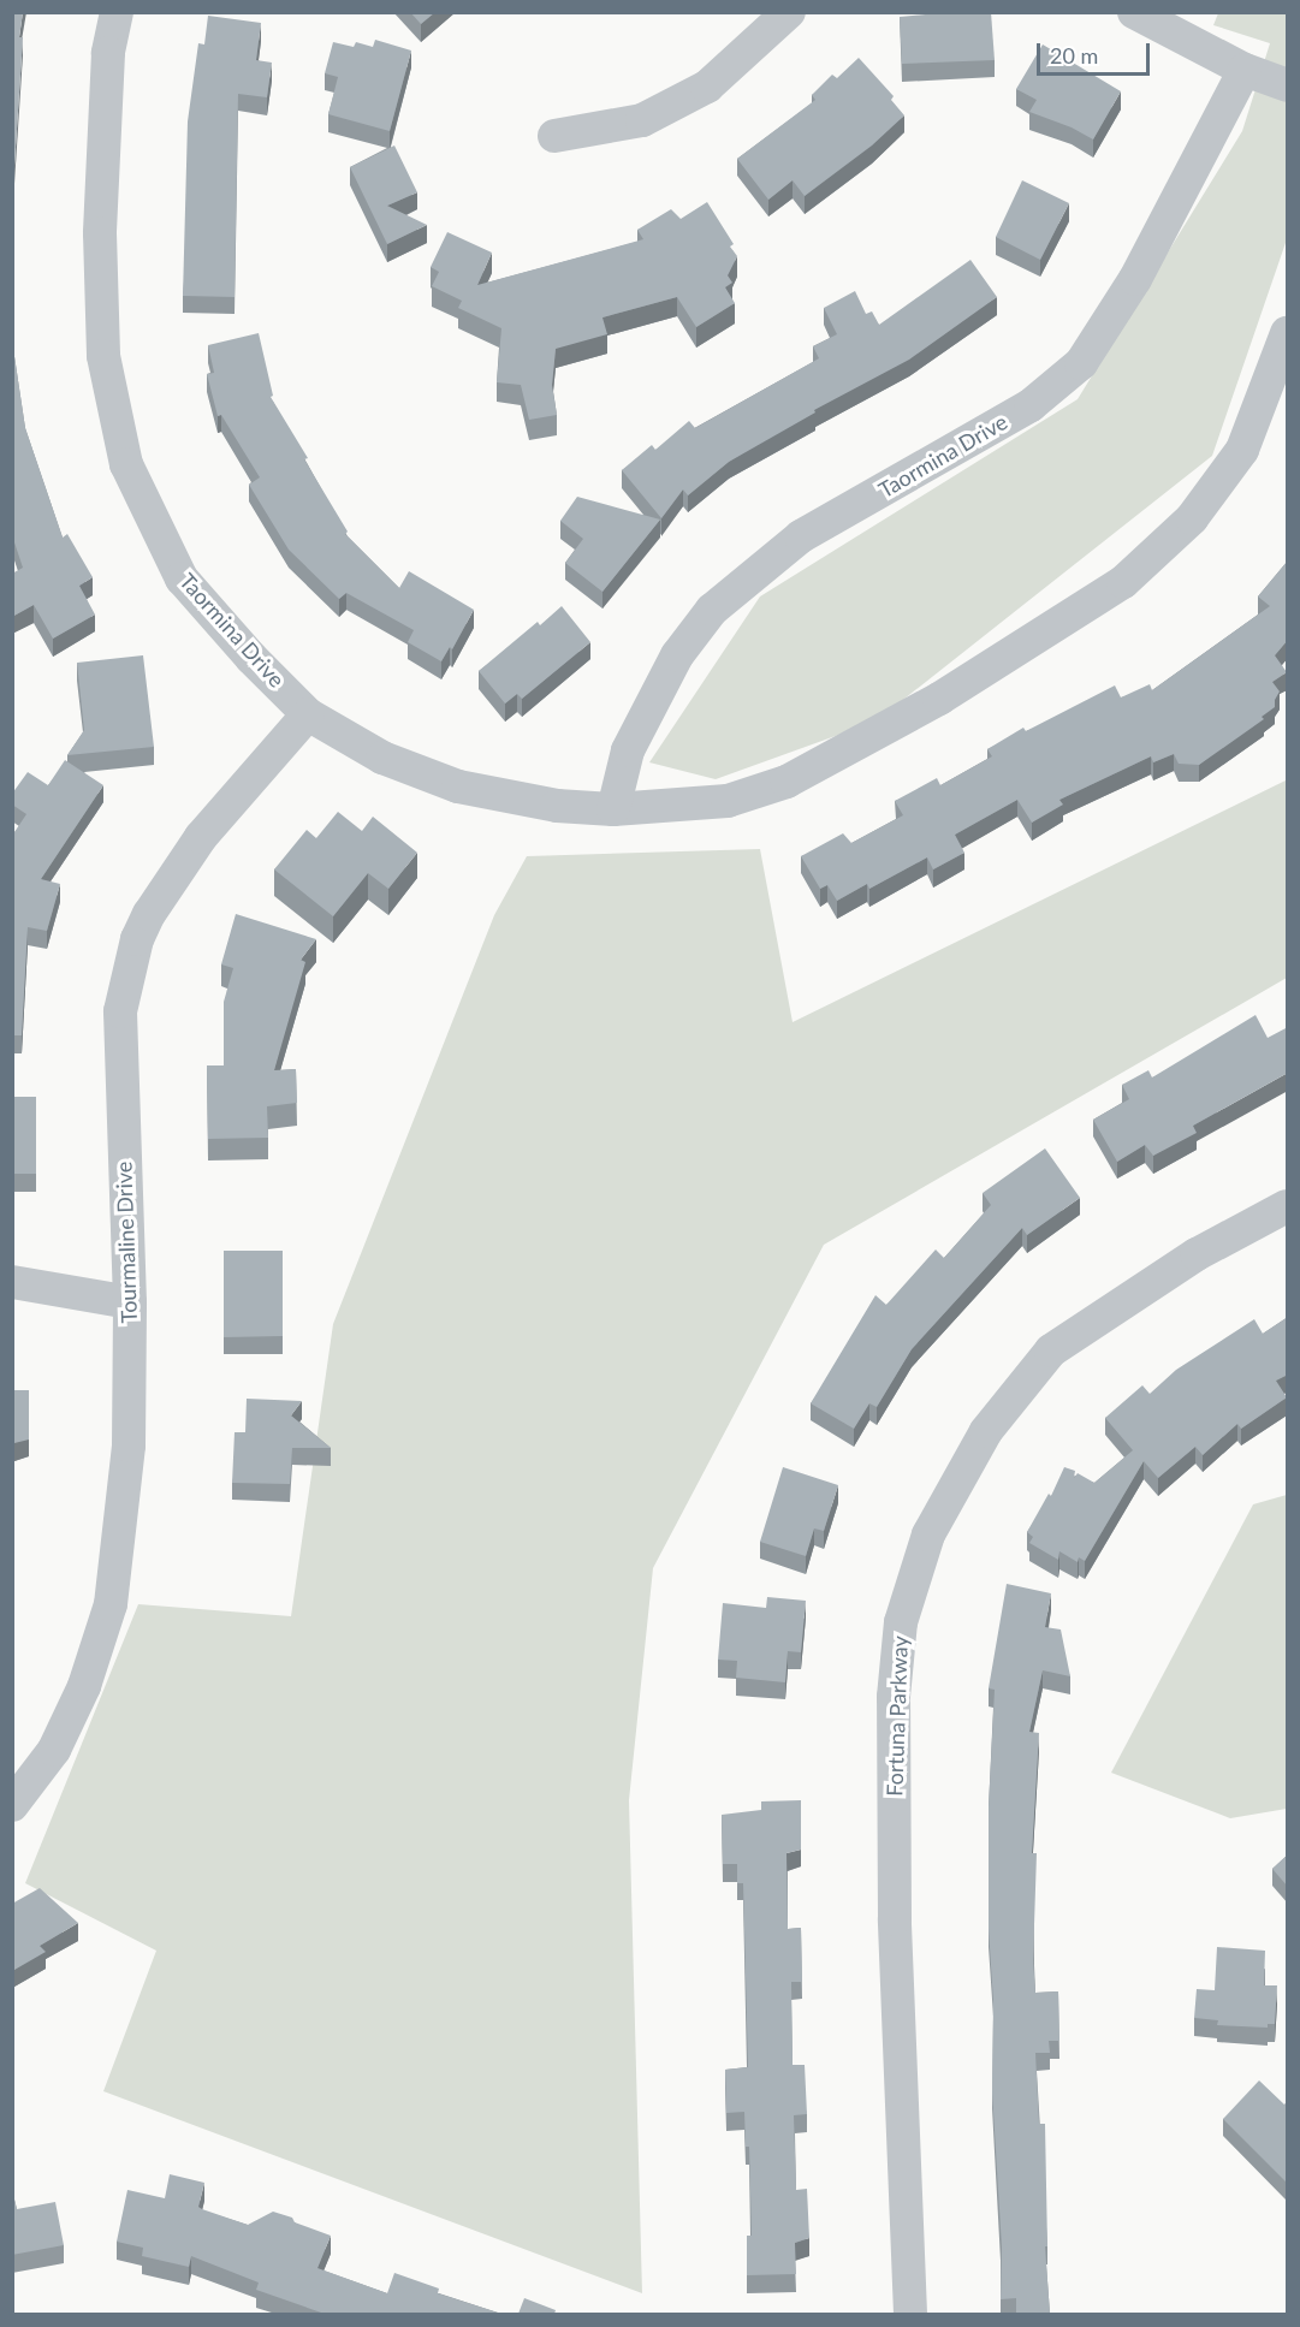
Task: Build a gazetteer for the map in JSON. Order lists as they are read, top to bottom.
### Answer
{
  "streets": {
    "street": ["Taormina Drive", "Tourmaline Drive", "Fortuna Parkway"]
  },
  "crossings": [
    ["Taormina Drive", "Tourmaline Drive"]
  ],
  "scale_bar": "20 m"
}
